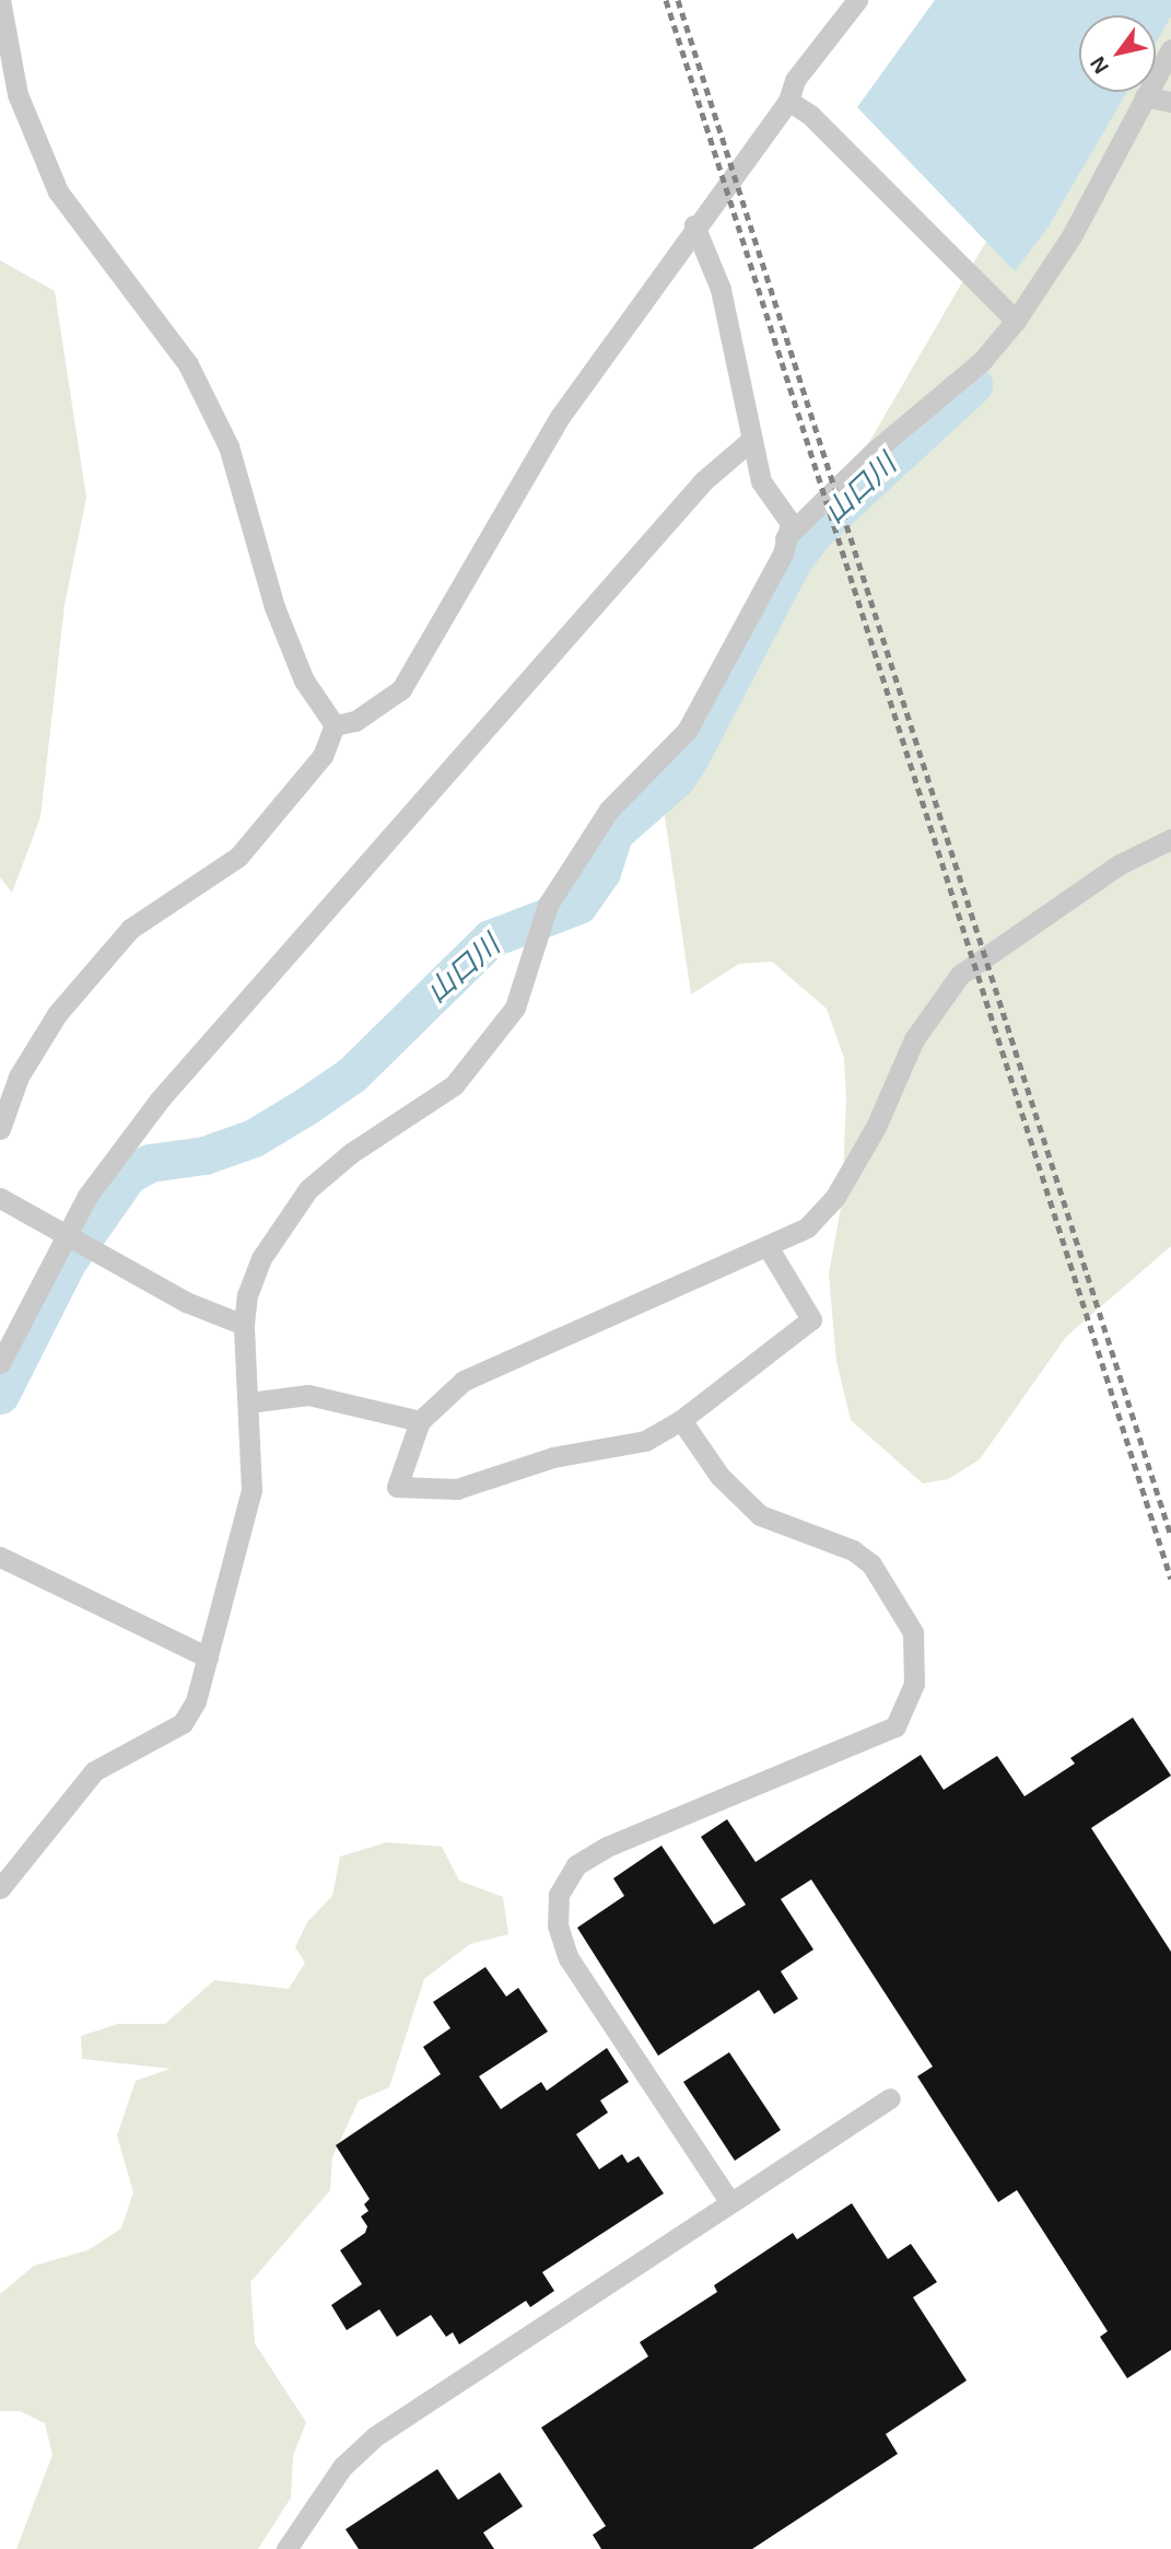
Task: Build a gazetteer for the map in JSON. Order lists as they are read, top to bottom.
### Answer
{
  "water": ["山口川"],
  "north": "bottom left"
}
